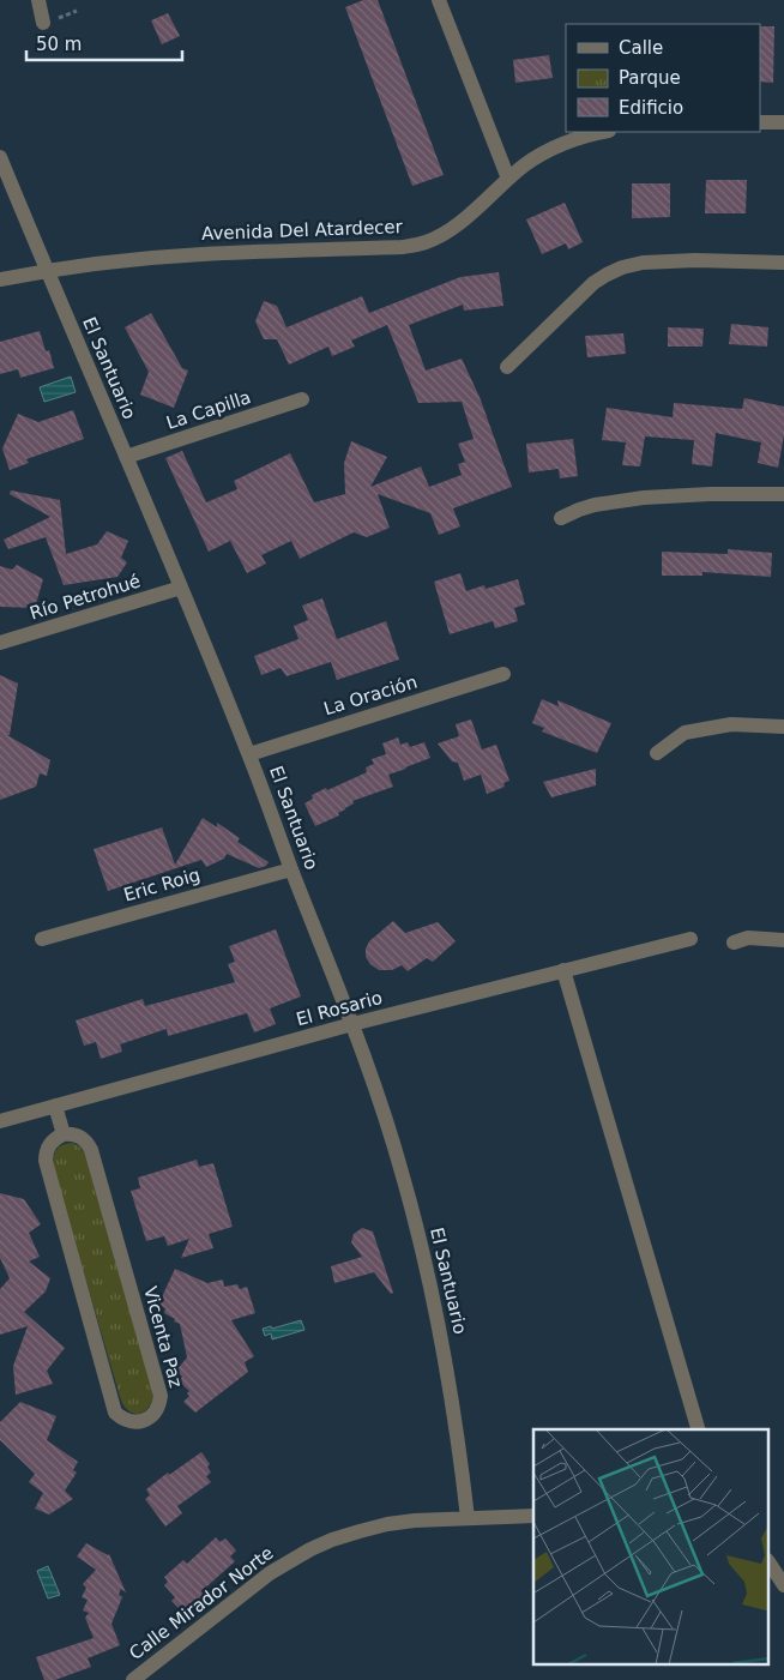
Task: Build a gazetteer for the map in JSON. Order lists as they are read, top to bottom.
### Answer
{
  "streets": {
    "street": [
      "Avenida Del Atardecer",
      "El Santuario",
      "La Capilla",
      "Río Petrohué",
      "La Oración",
      "Eric Roig",
      "El Rosario",
      "Vicenta Paz",
      "Calle Mirador Norte"
    ]
  },
  "crossings": [
    ["Avenida Del Atardecer", "El Santuario"],
    ["El Santuario", "La Capilla"],
    ["El Santuario", "Río Petrohué"],
    ["El Santuario", "La Oración"],
    ["El Santuario", "Eric Roig"],
    ["El Santuario", "El Rosario"],
    ["El Santuario", "Calle Mirador Norte"]
  ],
  "legend": ["Calle", "Parque", "Edificio"],
  "scale_bar": "50 m"
}
